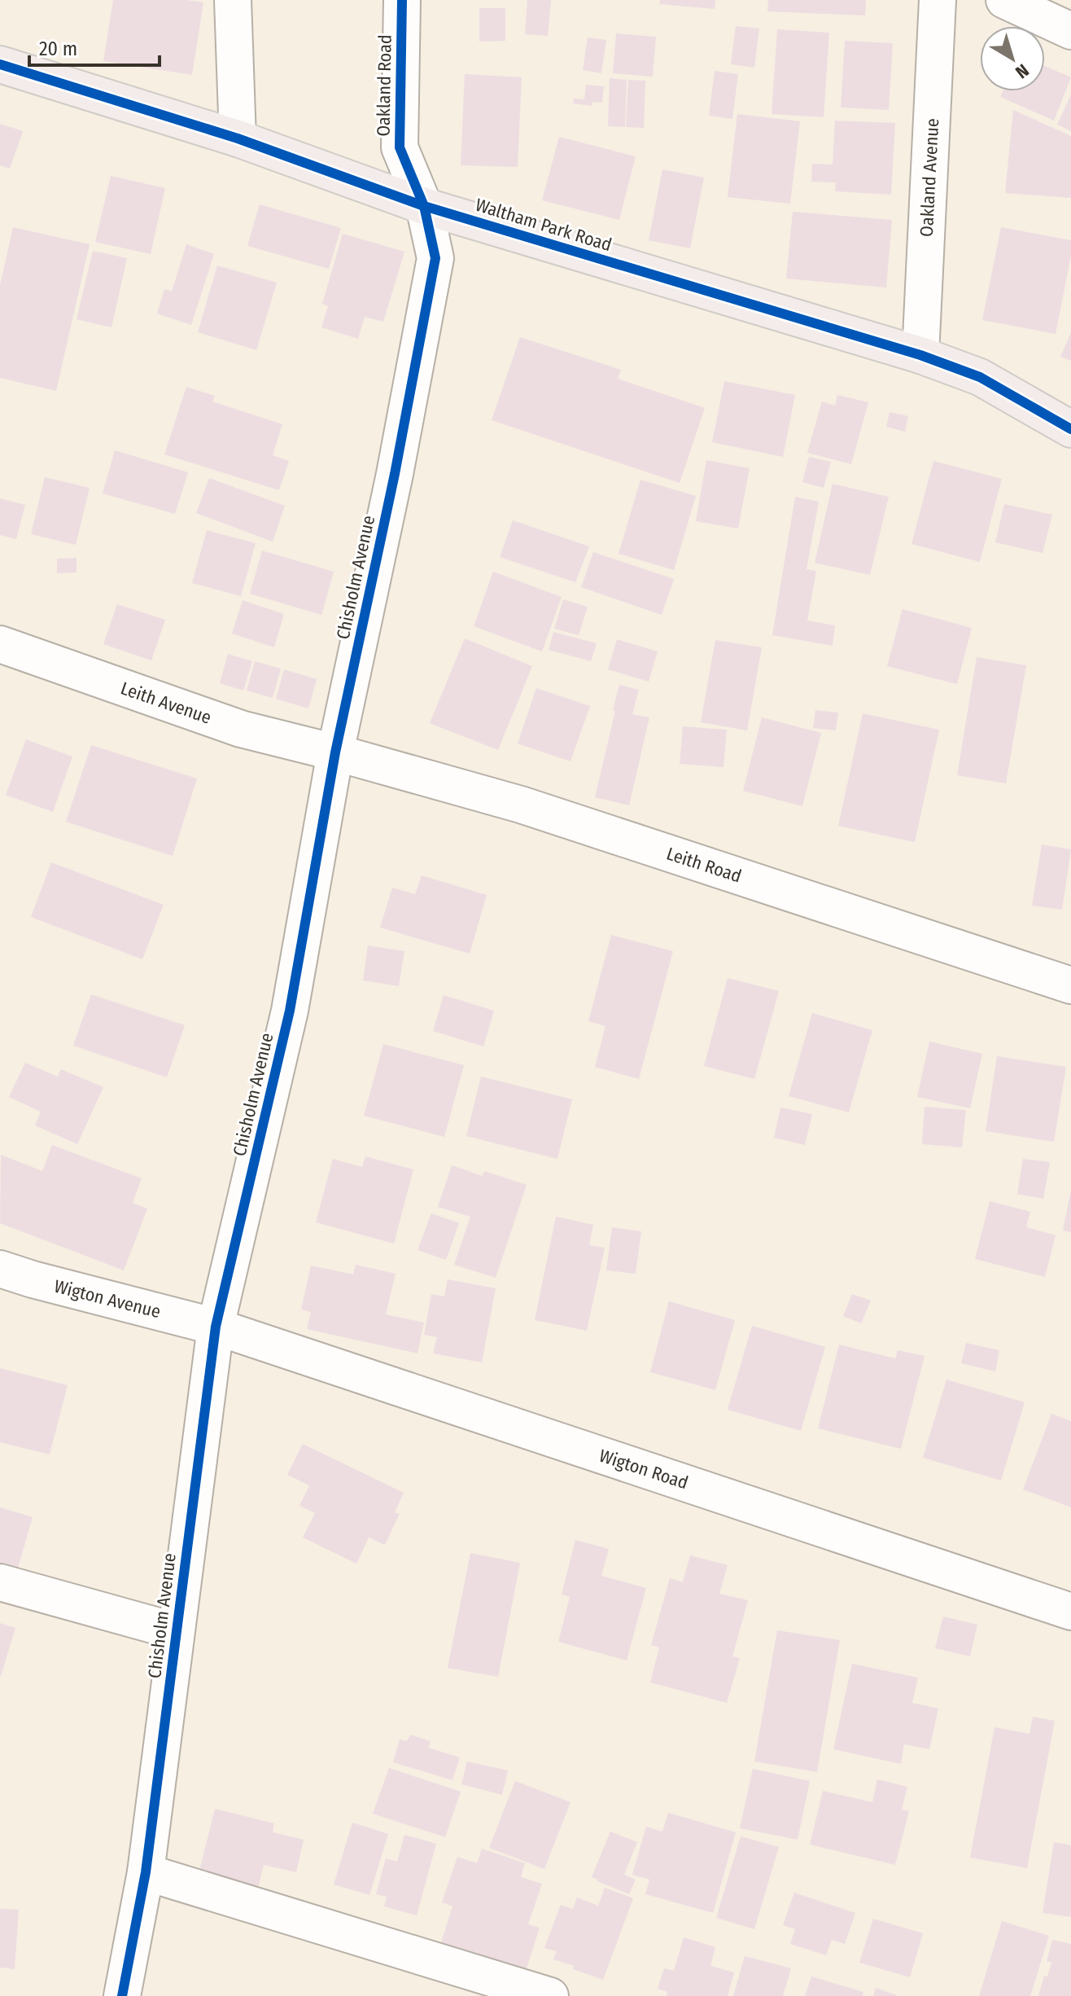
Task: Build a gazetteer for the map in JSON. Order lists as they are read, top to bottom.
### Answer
{
  "streets": {
    "main road": ["Waltham Park Road"],
    "street": [
      "Oakland Road",
      "Oakland Avenue",
      "Chisholm Avenue",
      "Leith Avenue",
      "Leith Road",
      "Wigton Avenue",
      "Wigton Road"
    ]
  },
  "crossings": [
    ["Oakland Road", "Waltham Park Road"],
    ["Oakland Road", "Chisholm Avenue"],
    ["Oakland Avenue", "Waltham Park Road"],
    ["Waltham Park Road", "Chisholm Avenue"],
    ["Chisholm Avenue", "Leith Avenue"],
    ["Chisholm Avenue", "Leith Road"],
    ["Chisholm Avenue", "Wigton Avenue"],
    ["Chisholm Avenue", "Wigton Road"],
    ["Leith Avenue", "Leith Road"],
    ["Wigton Avenue", "Wigton Road"]
  ],
  "scale_bar": "20 m",
  "north": "bottom right"
}
